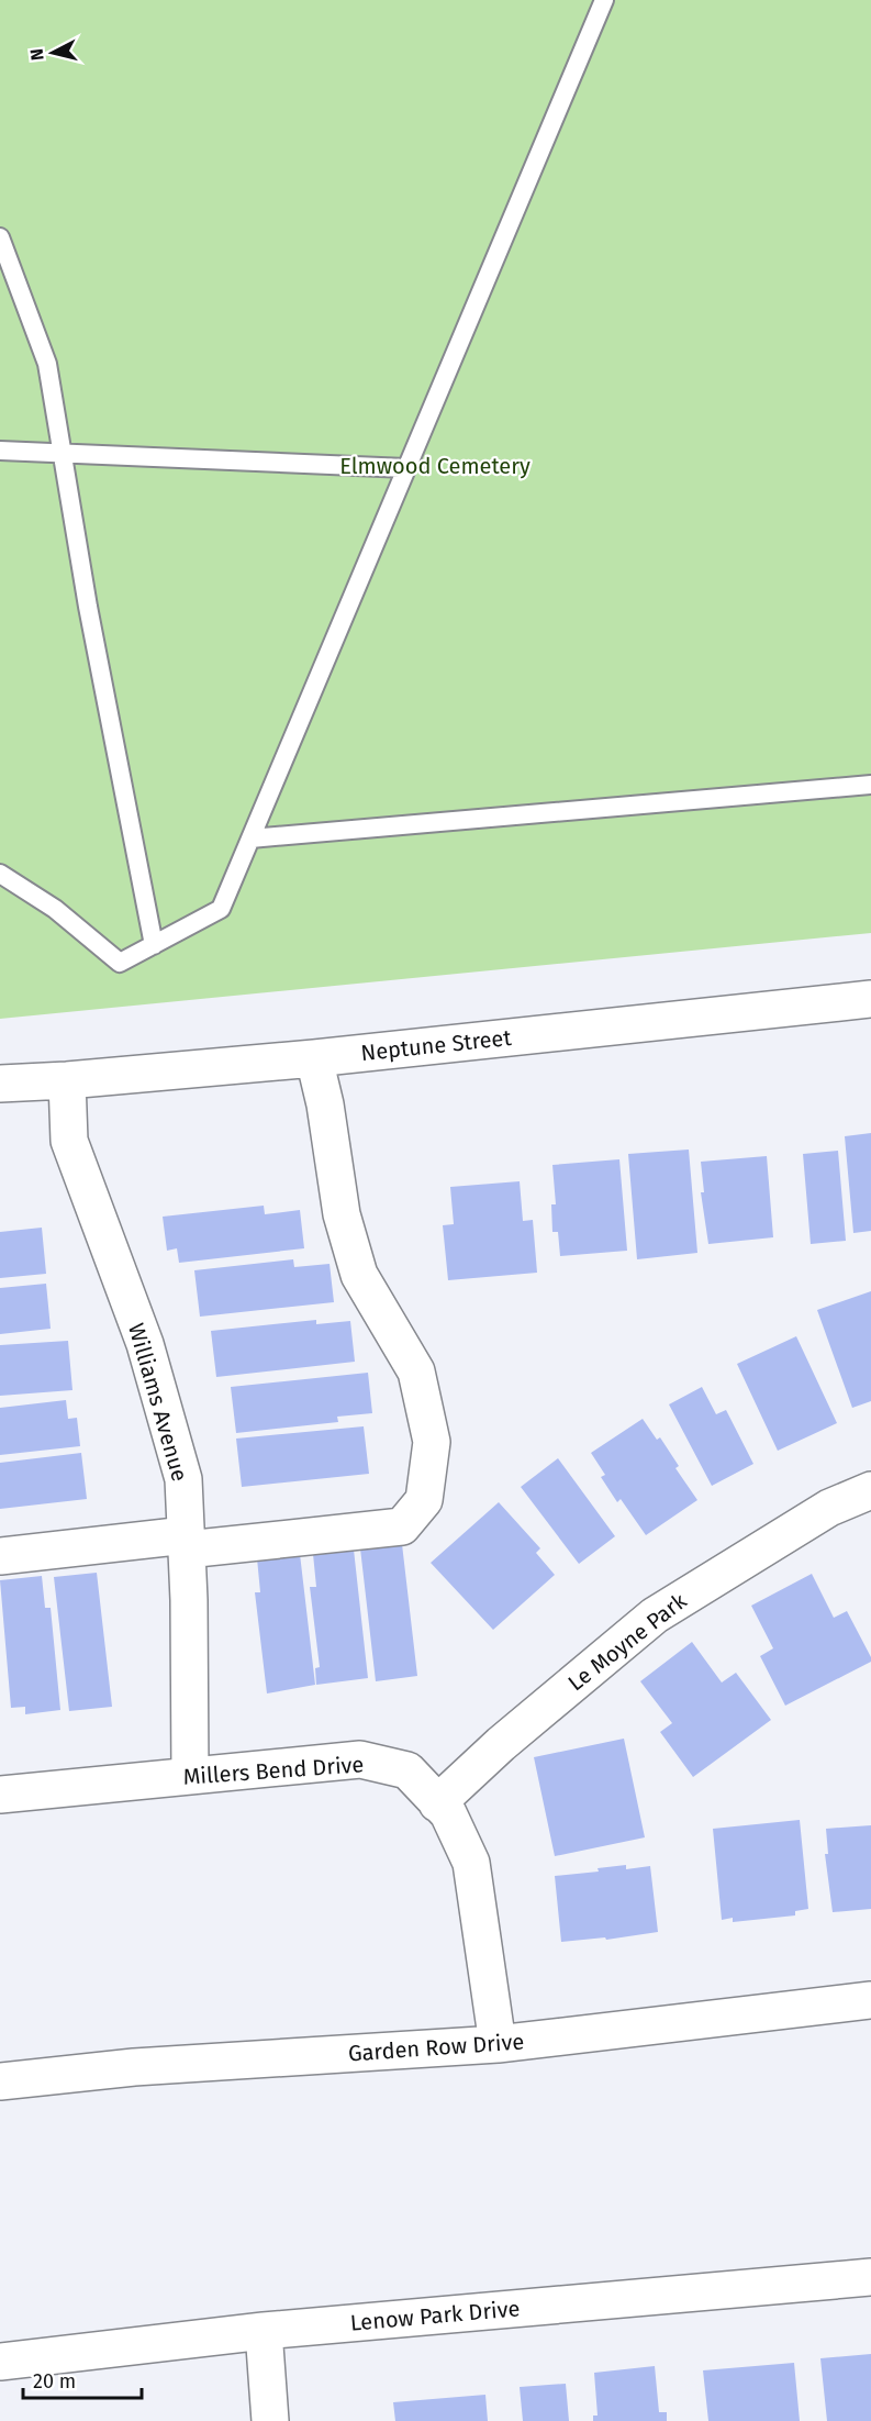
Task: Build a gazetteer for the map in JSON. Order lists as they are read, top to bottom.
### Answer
{
  "streets": {
    "street": [
      "Neptune Street",
      "Williams Avenue",
      "Le Moyne Park",
      "Millers Bend Drive",
      "Garden Row Drive",
      "Lenow Park Drive"
    ]
  },
  "crossings": [
    ["Neptune Street", "Williams Avenue"],
    ["Williams Avenue", "Millers Bend Drive"],
    ["Le Moyne Park", "Millers Bend Drive"],
    ["Millers Bend Drive", "Garden Row Drive"]
  ],
  "parks": ["Elmwood Cemetery"],
  "scale_bar": "20 m",
  "north": "left"
}
